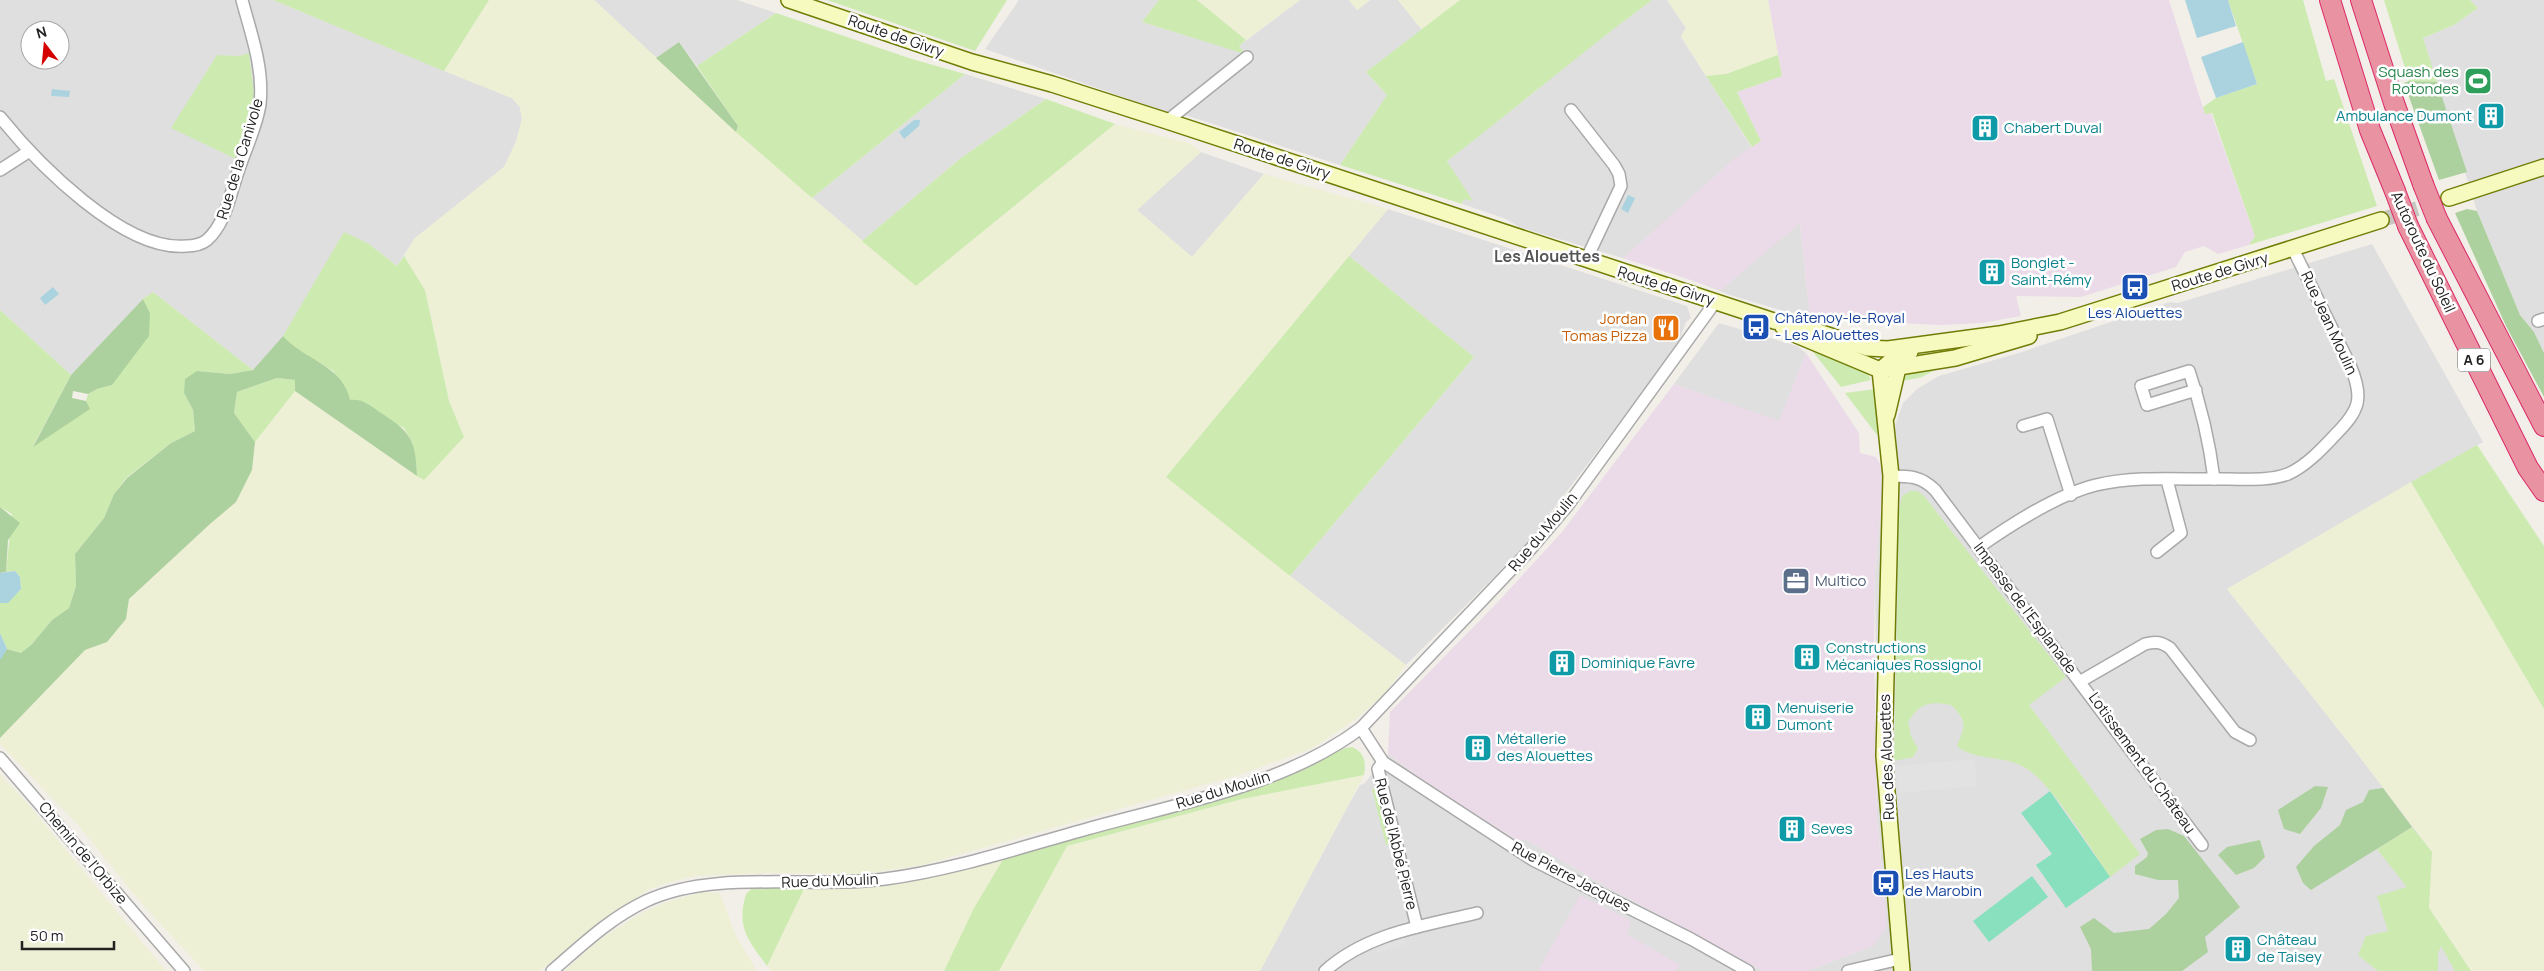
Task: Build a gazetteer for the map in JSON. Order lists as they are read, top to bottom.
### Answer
{
  "streets": {
    "highway": ["Autoroute du Soleil", "A 6"],
    "main road": ["Route de Givry", "Rue des Alouettes"],
    "street": [
      "Rue de la Canivole",
      "Rue Jean Moulin",
      "Rue du Moulin",
      "Impasse de l'Esplanade",
      "Lotissement du Château",
      "Rue de l'Abbé Pierre",
      "Chemin de l'Orbize",
      "Rue Pierre Jacques"
    ]
  },
  "crossings": [
    ["Route de Givry", "Rue Jean Moulin"],
    ["Route de Givry", "Rue du Moulin"],
    ["Route de Givry", "Rue des Alouettes"],
    ["Rue Jean Moulin", "Impasse de l'Esplanade"],
    ["Rue du Moulin", "Rue Pierre Jacques"],
    ["Impasse de l'Esplanade", "Rue des Alouettes"],
    ["Impasse de l'Esplanade", "Lotissement du Château"],
    ["Rue de l'Abbé Pierre", "Rue Pierre Jacques"]
  ],
  "districts": ["Les Alouettes"],
  "places": {
    "sports": ["Squash des Rotondes"],
    "building": [
      "Ambulance Dumont",
      "Chabert Duval",
      "Bonglet - Saint-Rémy",
      "Constructions Mécaniques Rossignol",
      "Dominique Favre",
      "Menuiserie Dumont",
      "Métallerie des Alouettes",
      "Seves",
      "Château de Taisey"
    ],
    "bus stop": ["Les Alouettes", "Châtenoy-le-Royal - Les Alouettes", "Les Hauts de Marobin"],
    "restaurant": ["Jordan Tomas Pizza"],
    "office": ["Multico"]
  },
  "scale_bar": "50 m",
  "north": "top"
}
